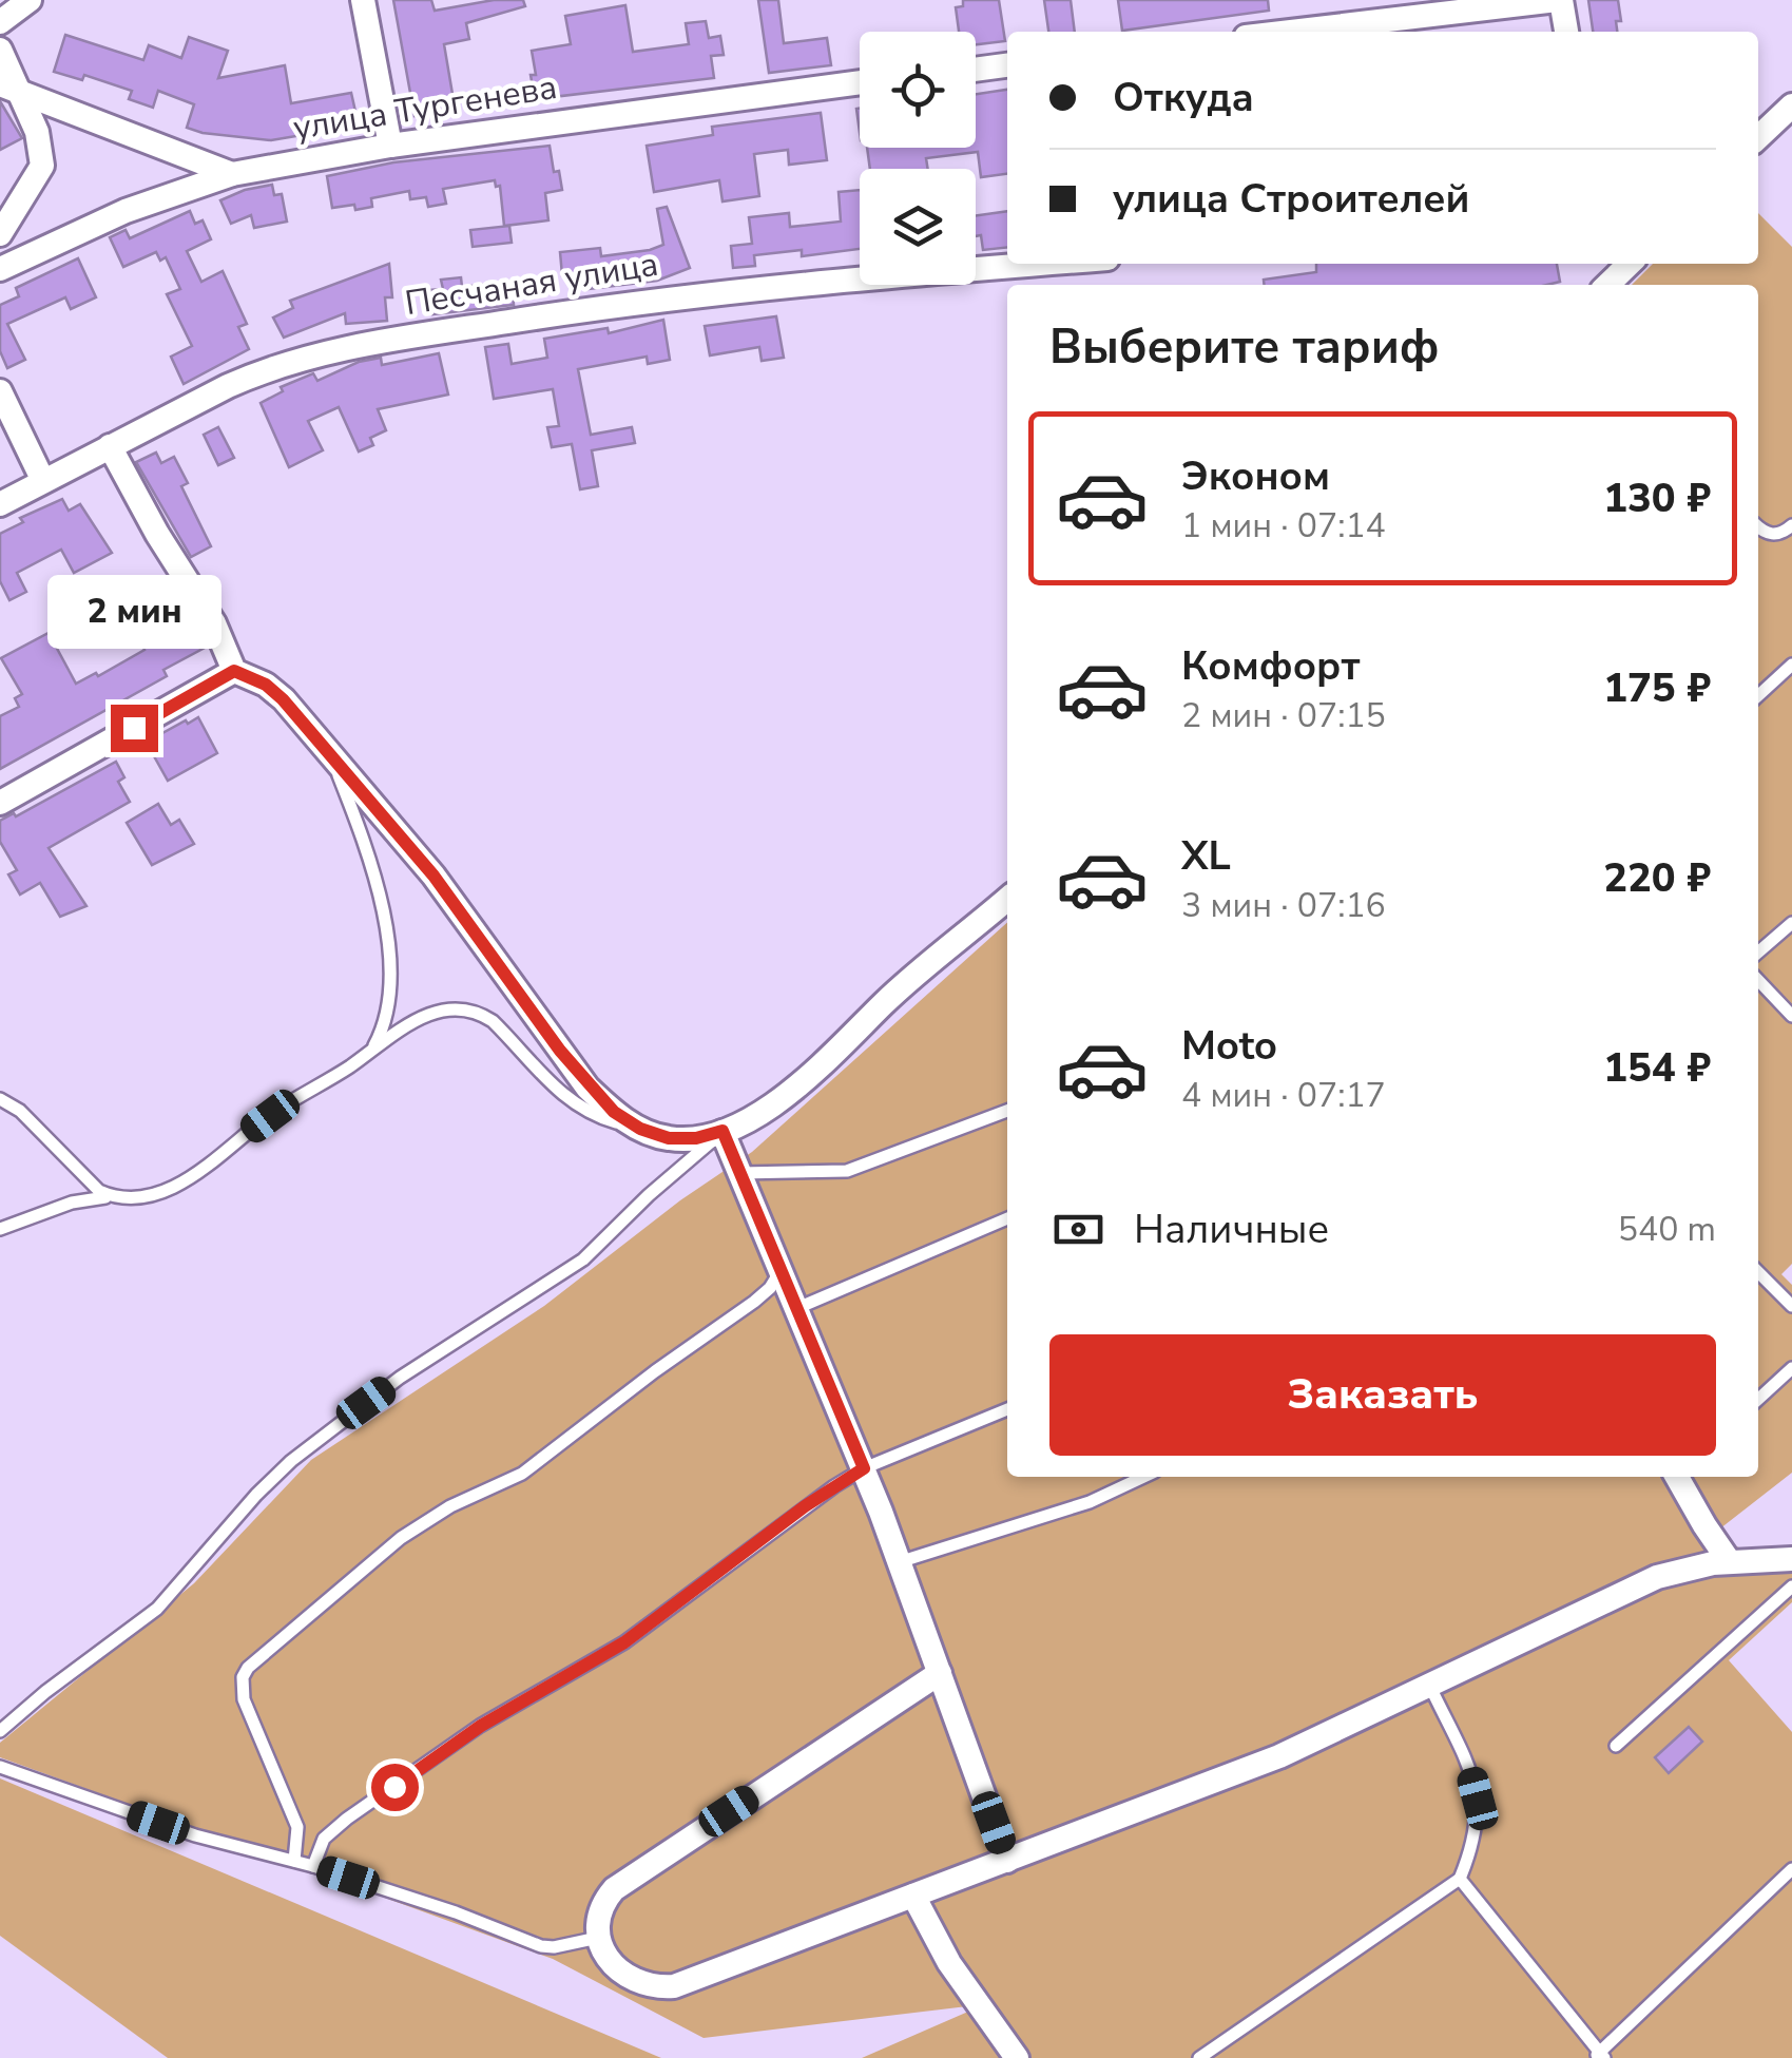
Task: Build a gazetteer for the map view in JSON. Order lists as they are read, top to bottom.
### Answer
{
  "streets": {
    "street": ["улица Тургенева", "Песчаная улица"]
  },
  "page": {
    "banner": ["Откуда", "улица Строителей"],
    "heading": "Выберите тариф",
    "list": [
      {
        "name": "Эконом",
        "note": "1 мин · 07:14",
        "value": "130 ₽"
      },
      {
        "name": "Комфорт",
        "note": "2 мин · 07:15",
        "value": "175 ₽"
      },
      {
        "name": "XL",
        "note": "3 мин · 07:16",
        "value": "220 ₽"
      },
      {
        "name": "Moto",
        "note": "4 мин · 07:17",
        "value": "154 ₽"
      }
    ],
    "bubble": "2 мин",
    "pay": ["Наличные", "540 m"],
    "buttons": "Заказать"
  }
}
